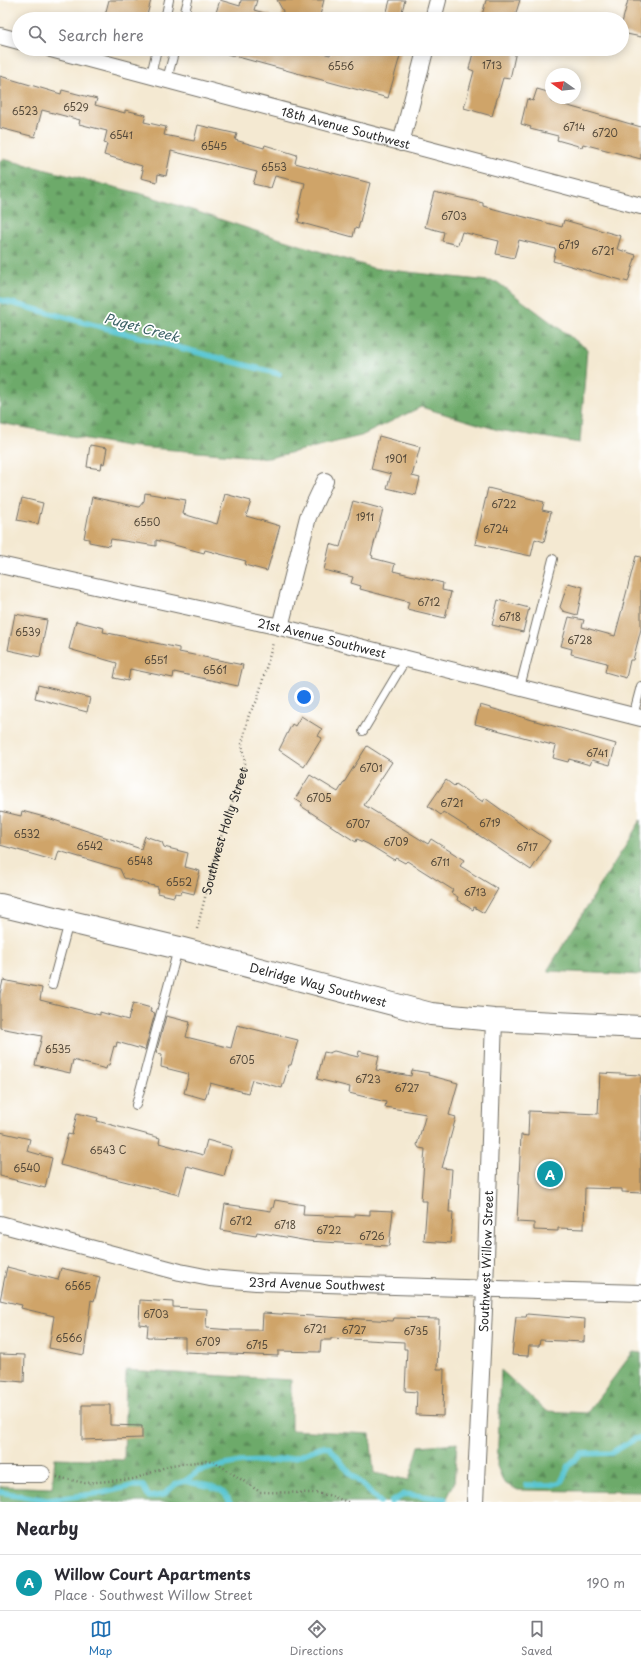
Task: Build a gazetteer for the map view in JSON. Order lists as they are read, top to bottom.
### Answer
{
  "streets": {
    "main road": ["Delridge Way Southwest"],
    "street": [
      "18th Avenue Southwest",
      "21st Avenue Southwest",
      "Southwest Willow Street",
      "23rd Avenue Southwest"
    ],
    "path": ["Southwest Holly Street"]
  },
  "crossings": [
    ["21st Avenue Southwest", "Southwest Holly Street"],
    ["Delridge Way Southwest", "Southwest Willow Street"],
    ["Southwest Willow Street", "23rd Avenue Southwest"]
  ],
  "water": ["Puget Creek"],
  "house_numbers": [
    "1713",
    "6556",
    "6529",
    "6523",
    "6714",
    "6720",
    "6541",
    "6545",
    "6553",
    "6703",
    "6719",
    "6721",
    "1901",
    "6722",
    "1911",
    "6550",
    "6724",
    "6712",
    "6718",
    "6539",
    "6728",
    "6551",
    "6561",
    "6741",
    "6701",
    "6705",
    "6721",
    "6719",
    "6707",
    "6532",
    "6709",
    "6542",
    "6717",
    "6548",
    "6711",
    "6552",
    "6713",
    "6535",
    "6705",
    "6723",
    "6727",
    "6543 C",
    "6540",
    "6712",
    "6718",
    "6722",
    "6726",
    "6565",
    "6703",
    "6721",
    "6727",
    "6735",
    "6566",
    "6709",
    "6715"
  ],
  "north": "left",
  "page": {
    "search": "Search here",
    "pins": "A",
    "heading": "Nearby",
    "list": [
      {
        "mark": "A",
        "name": "Willow Court Apartments",
        "note": "Place · Southwest Willow Street",
        "value": "190 m"
      }
    ],
    "nav": ["Map", "Directions", "Saved"]
  }
}
